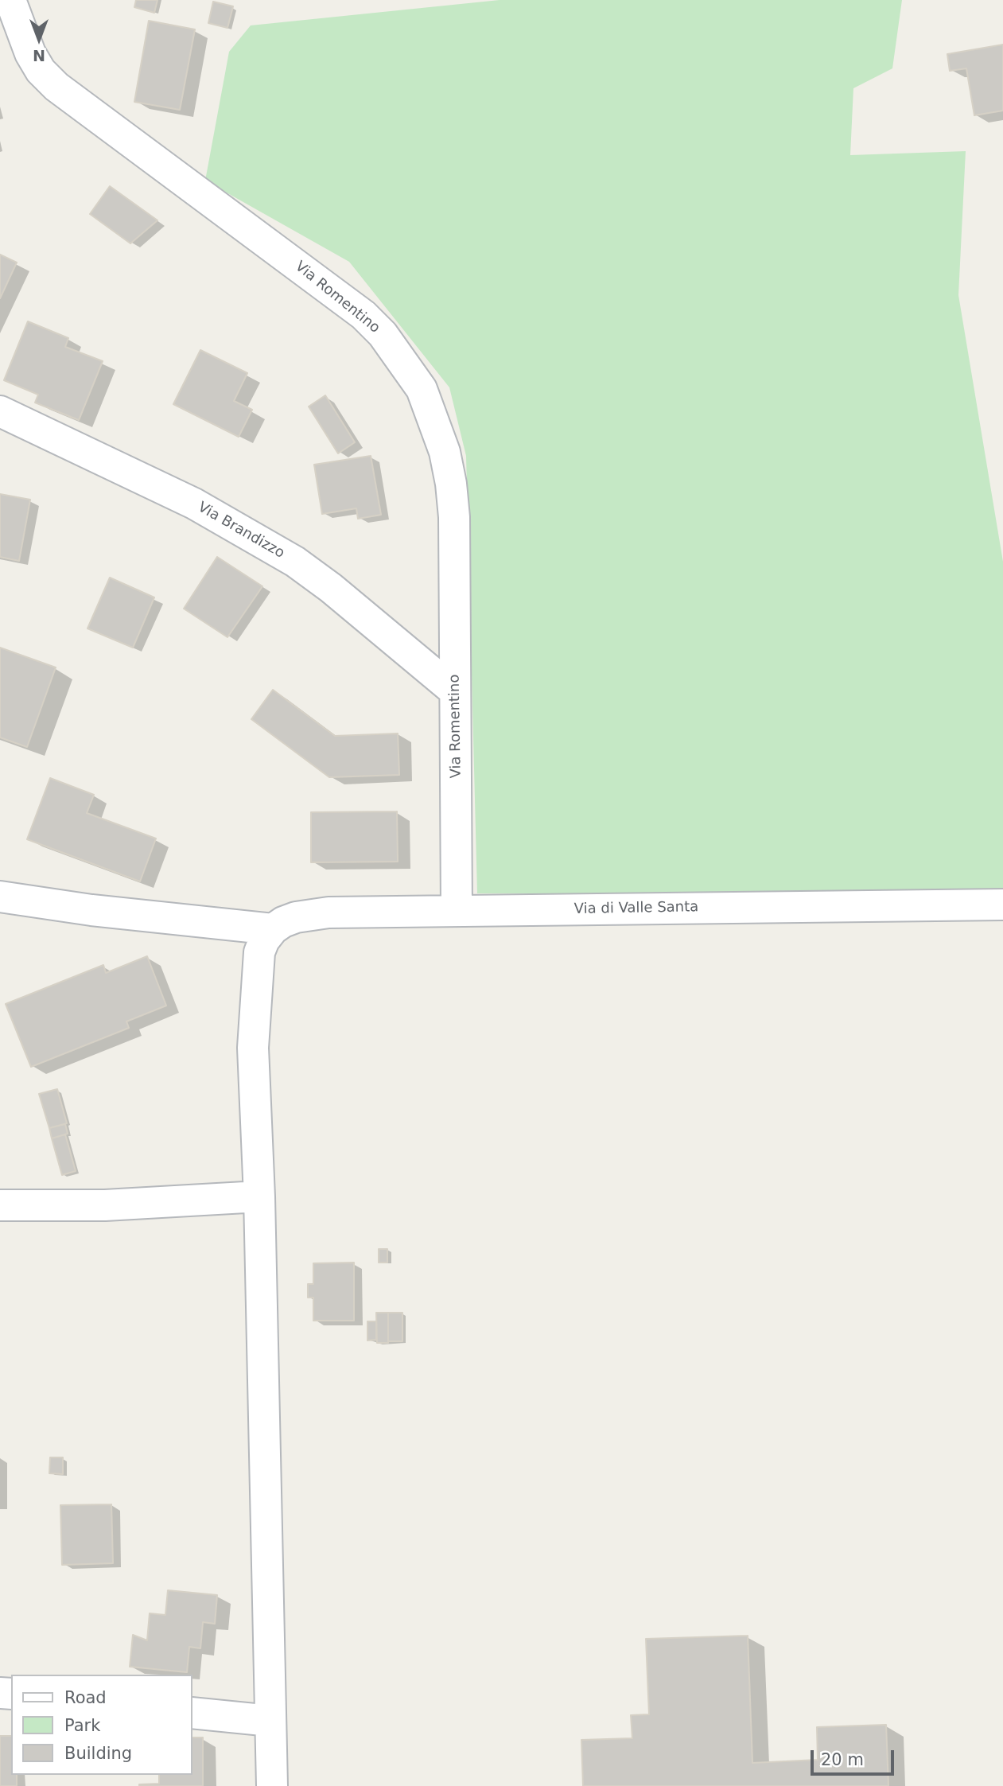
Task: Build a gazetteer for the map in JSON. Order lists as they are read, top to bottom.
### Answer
{
  "streets": {
    "street": ["Via Romentino", "Via Brandizzo", "Via di Valle Santa"]
  },
  "crossings": [
    ["Via Romentino", "Via Brandizzo"],
    ["Via Romentino", "Via di Valle Santa"]
  ],
  "legend": ["Road", "Park", "Building"],
  "scale_bar": "20 m",
  "north": "bottom"
}
